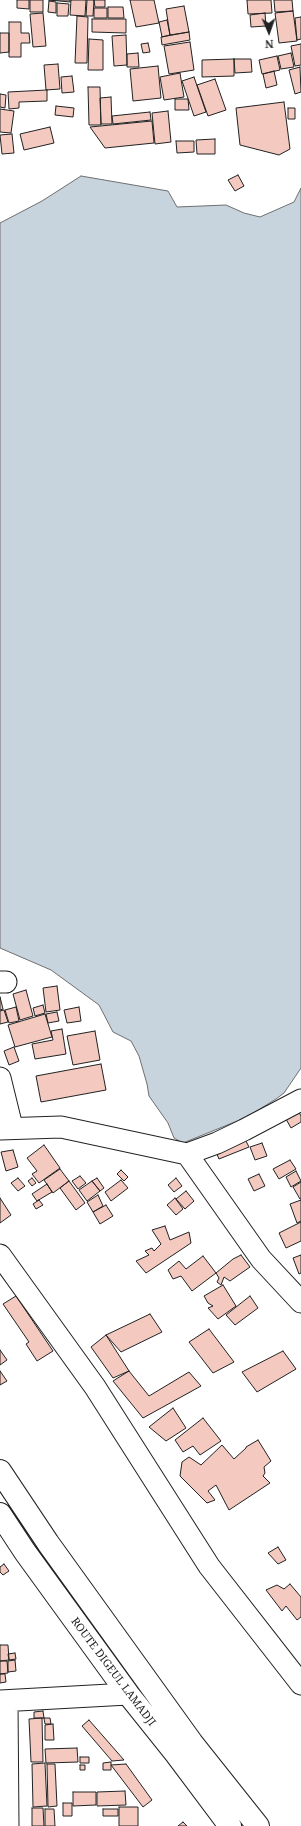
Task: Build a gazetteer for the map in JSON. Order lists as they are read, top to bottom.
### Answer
{
  "streets": {
    "main road": ["ROUTE DIGEUL LAMADJI"]
  },
  "north": "bottom"
}
